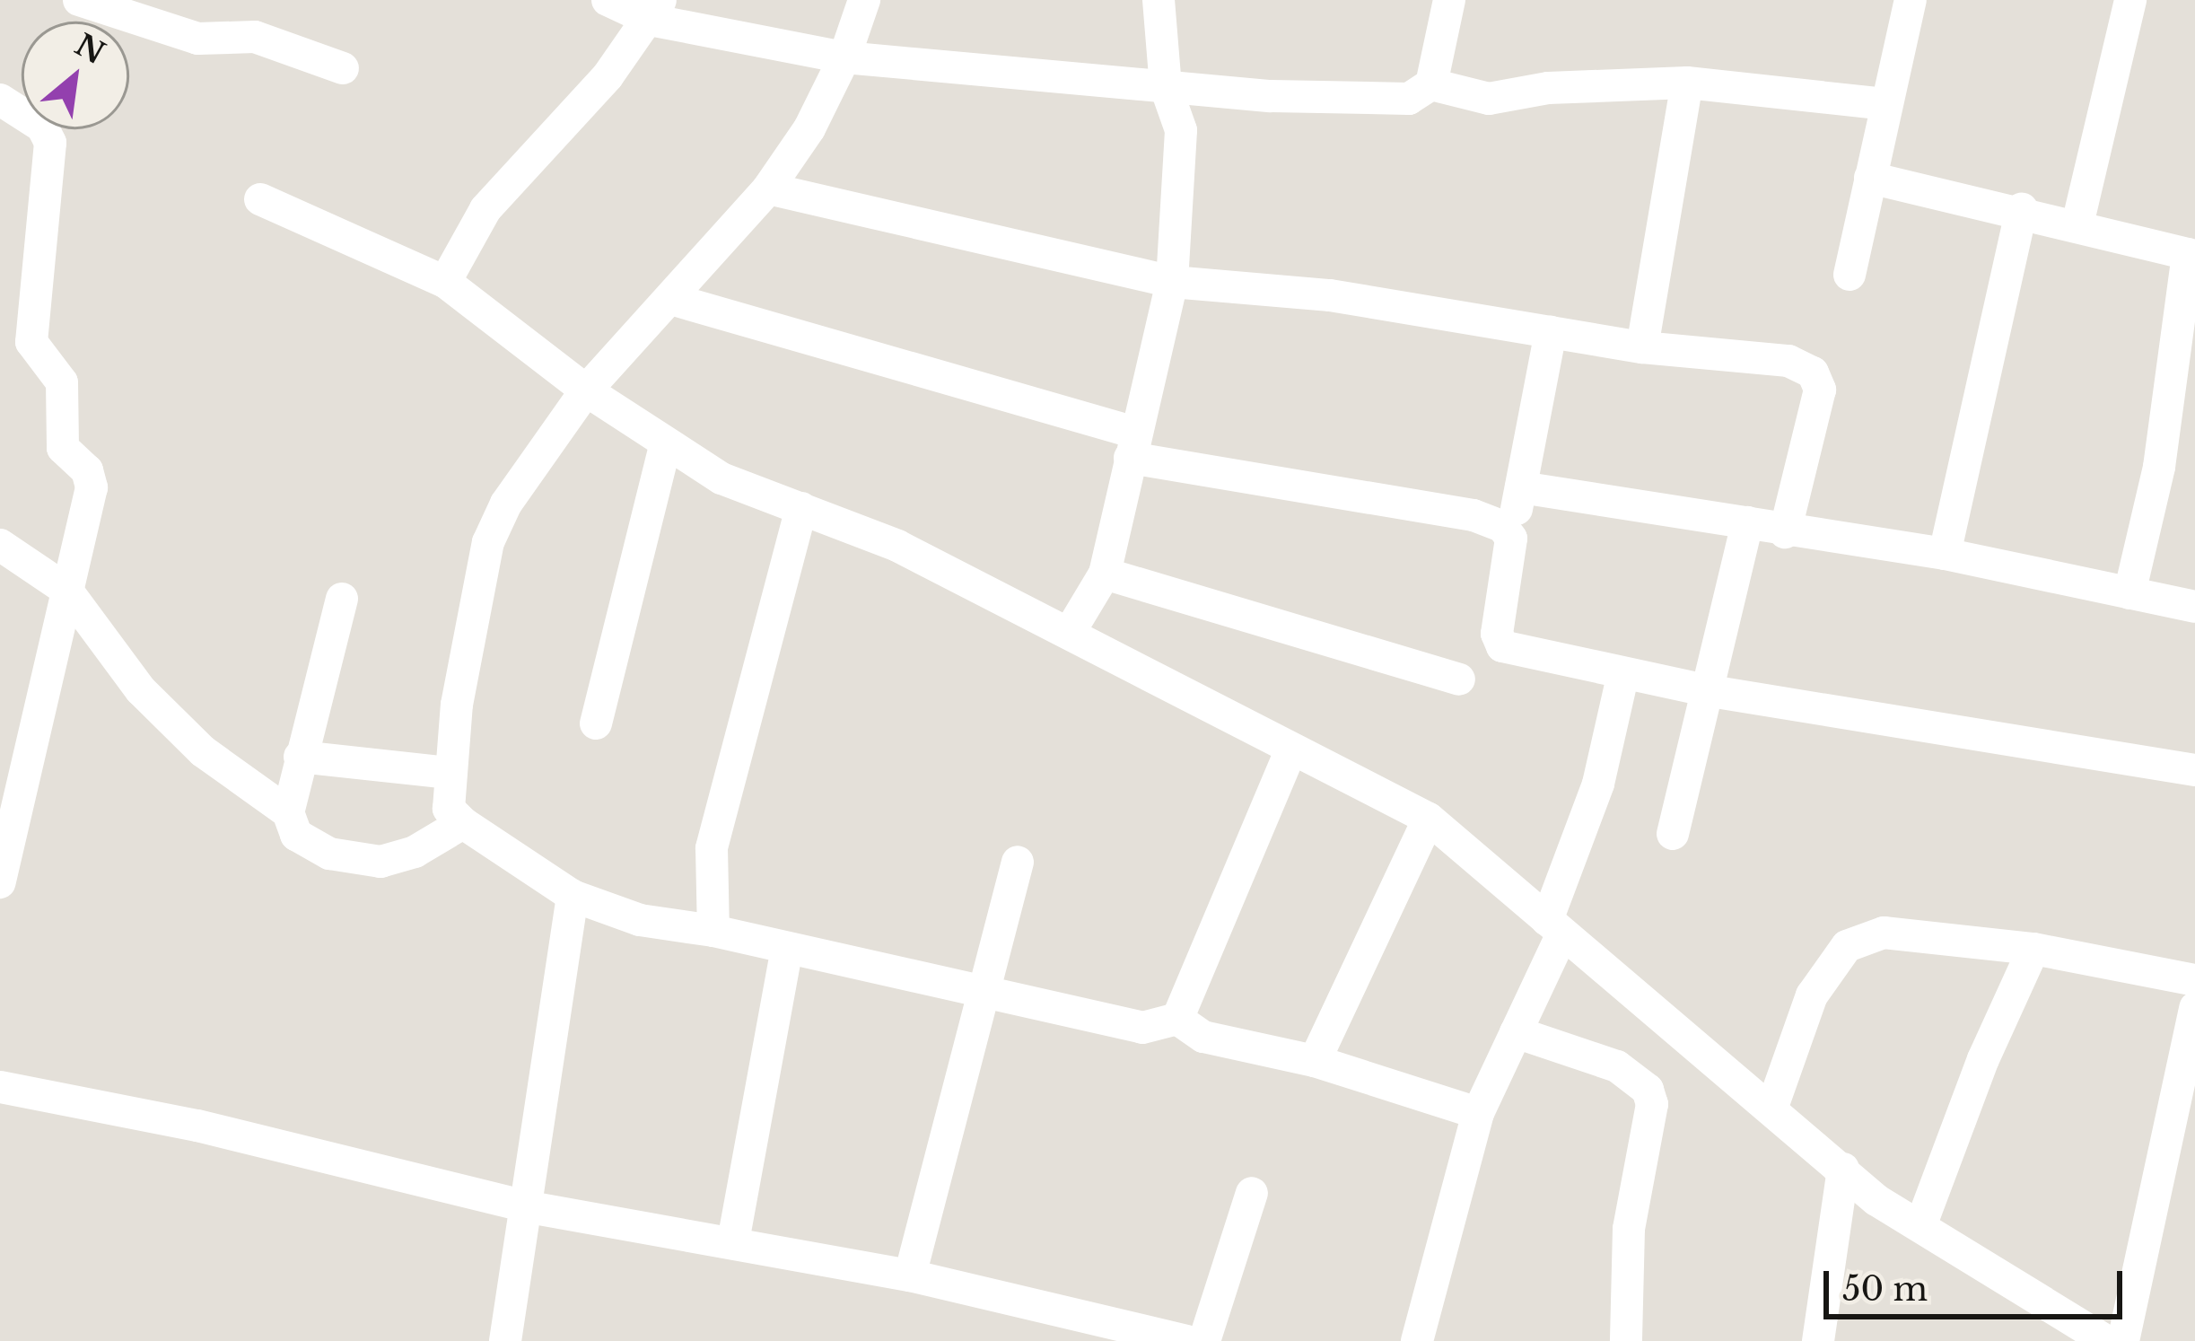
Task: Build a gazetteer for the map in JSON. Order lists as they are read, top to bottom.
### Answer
{
  "scale_bar": "50 m",
  "north": "top right"
}
